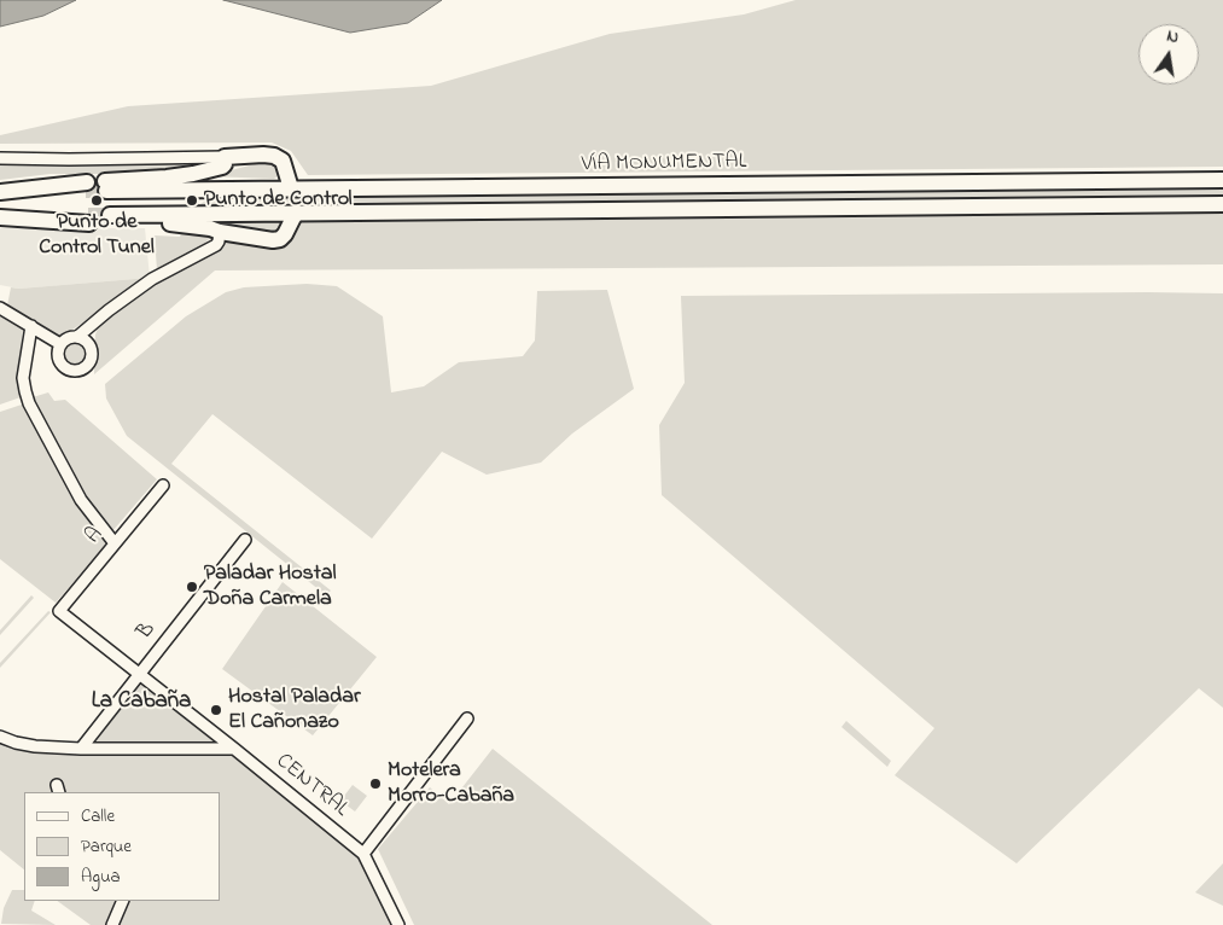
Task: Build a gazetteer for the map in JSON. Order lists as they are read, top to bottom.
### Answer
{
  "streets": {
    "highway": ["VÍA MONUMENTAL"],
    "street": ["A", "B", "CENTRAL"]
  },
  "crossings": [
    ["A", "CENTRAL"],
    ["B", "CENTRAL"]
  ],
  "districts": ["La Cabaña"],
  "places": [
    "Punto de Control Tunel",
    "Punto de Control",
    "Paladar Hostal Doña Carmela",
    "Hostal Paladar El Cañonazo",
    "Motelera Morro-Cabaña"
  ],
  "legend": ["Calle", "Parque", "Agua"],
  "north": "top"
}
